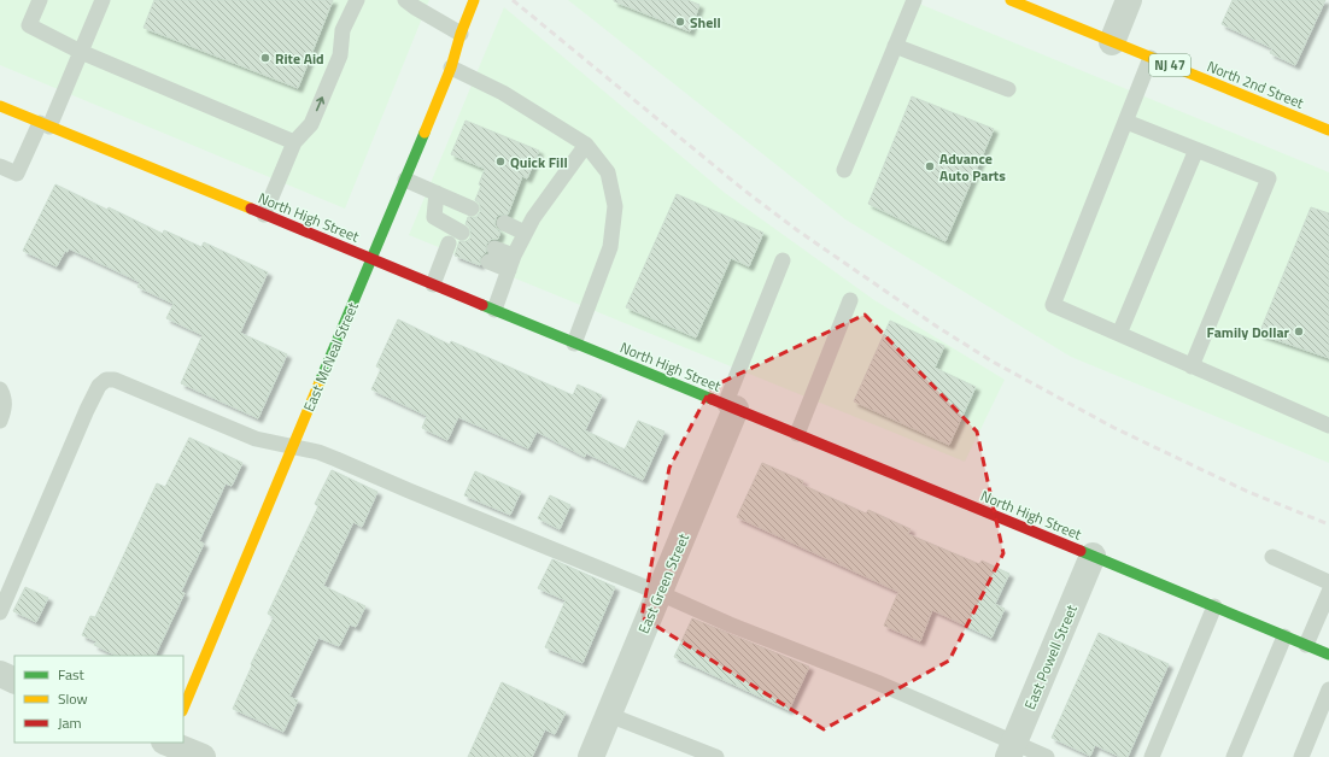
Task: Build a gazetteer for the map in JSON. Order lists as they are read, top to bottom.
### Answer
{
  "streets": {
    "street": [
      "NJ 47",
      "North 2nd Street",
      "North High Street",
      "East McNeal Street",
      "East Green Street",
      "East Powell Street"
    ]
  },
  "crossings": [
    ["North High Street", "East McNeal Street"],
    ["North High Street", "East Green Street"],
    ["North High Street", "East Powell Street"]
  ],
  "places": [
    "Shell",
    "Rite Aid",
    "Quick Fill",
    "Advance Auto Parts",
    "Family Dollar"
  ],
  "legend": ["Fast", "Slow", "Jam"]
}
